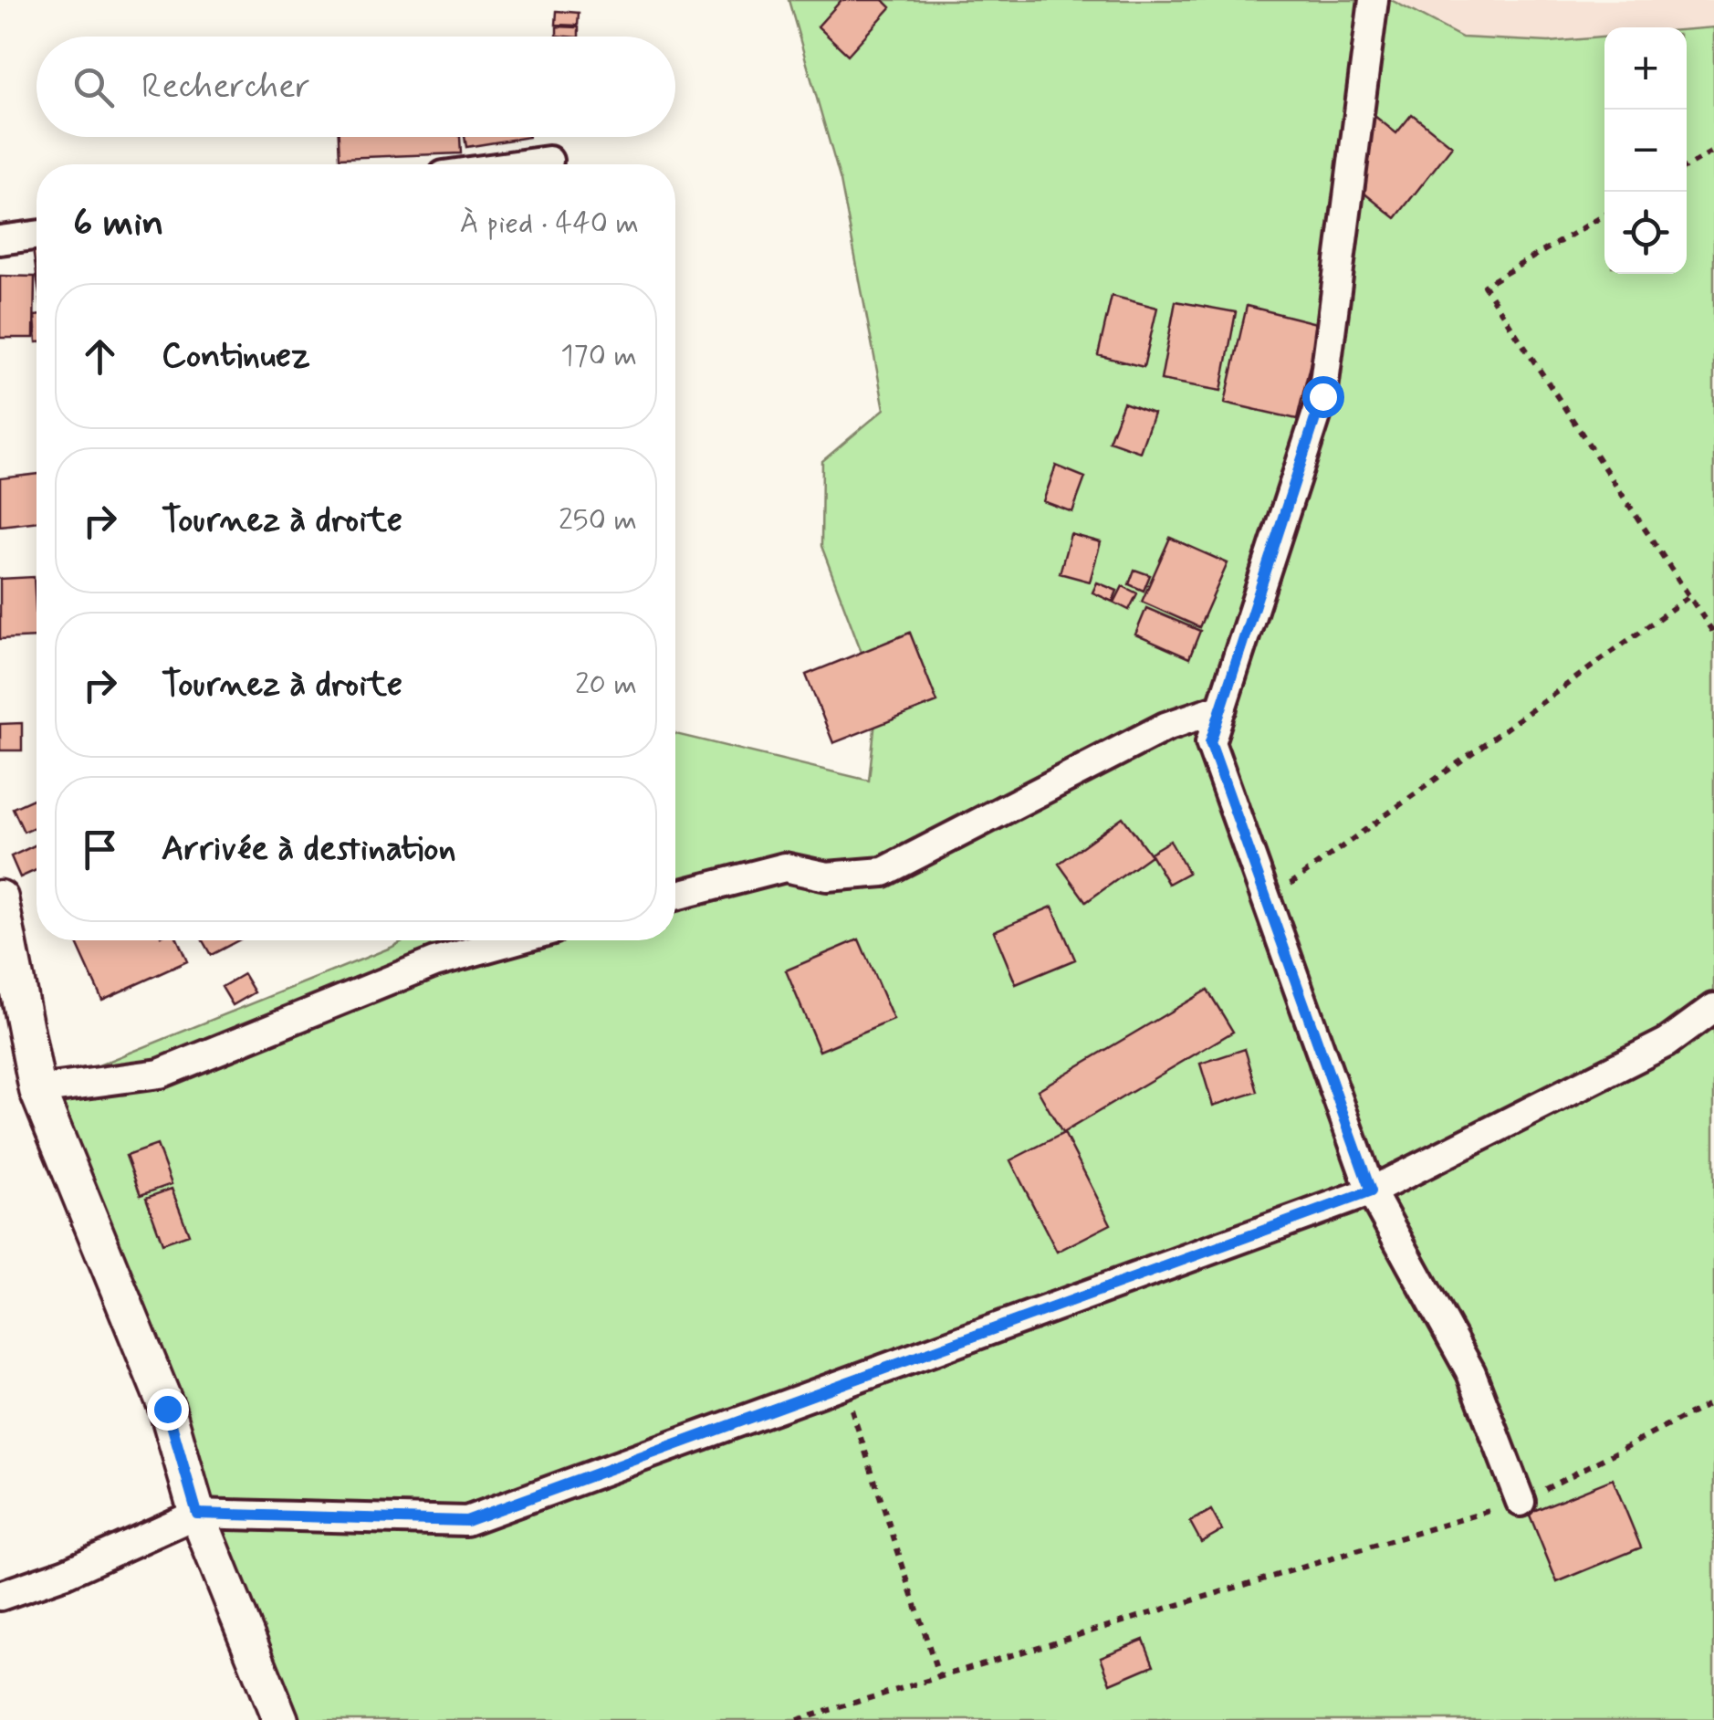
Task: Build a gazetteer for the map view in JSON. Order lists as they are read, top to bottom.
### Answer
{
  "page": {
    "map_buttons": ["+", "−"],
    "search": "Rechercher",
    "heading": ["6 min", "À pied · 440 m"],
    "list": [
      ["Continuez", "170 m"],
      ["Tournez à droite", "250 m"],
      ["Tournez à droite", "20 m"],
      "Arrivée à destination"
    ]
  }
}
